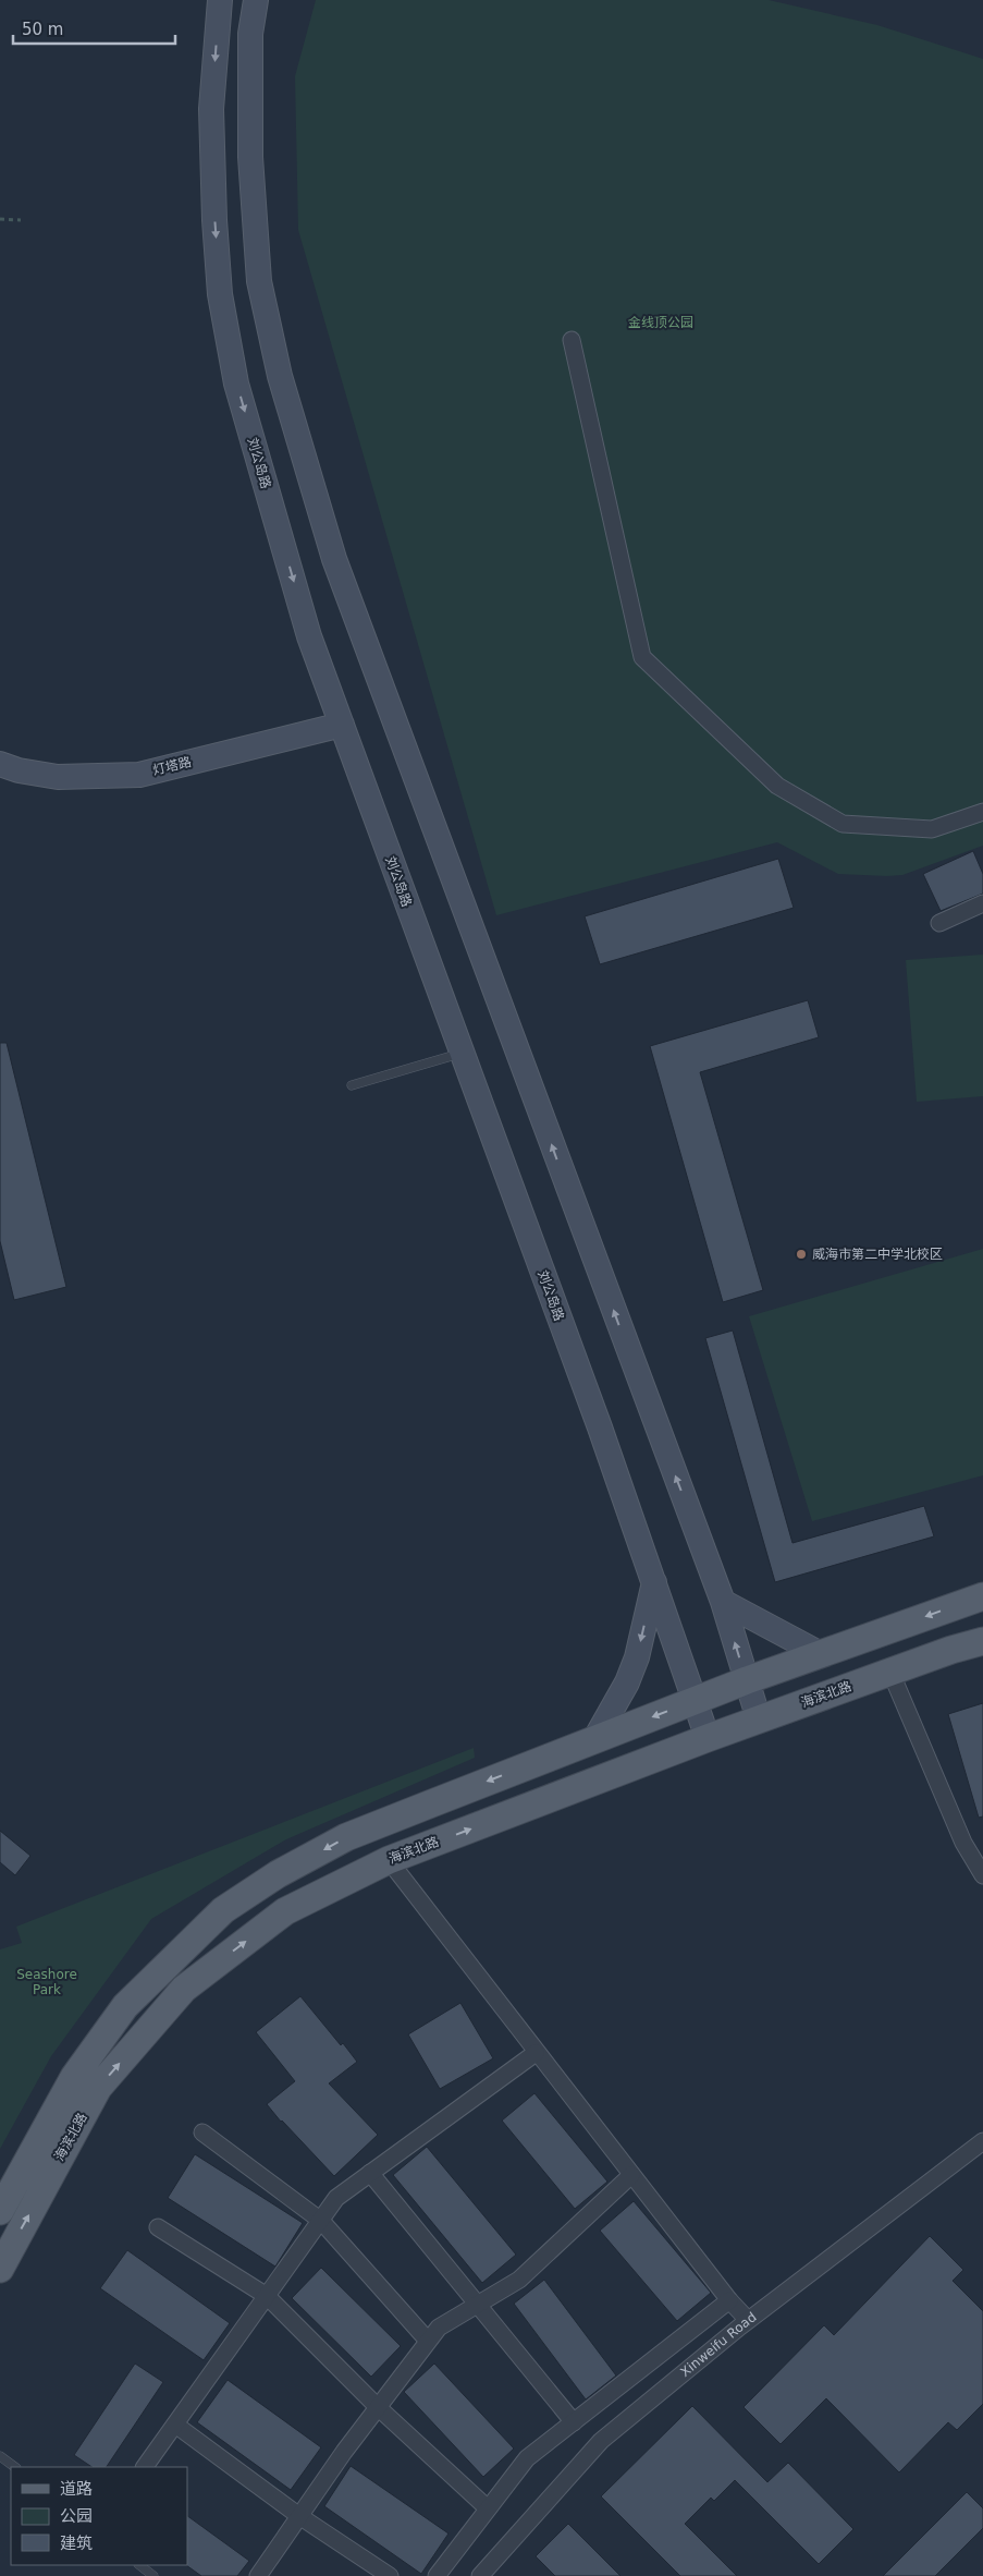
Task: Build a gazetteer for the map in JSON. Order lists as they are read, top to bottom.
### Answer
{
  "streets": {
    "main road": ["刘公岛路", "灯塔路", "海滨北路"],
    "street": ["Xinweifu Road"]
  },
  "crossings": [
    ["刘公岛路", "灯塔路"],
    ["刘公岛路", "海滨北路"]
  ],
  "parks": ["金线顶公园", "Seashore Park"],
  "places": ["威海市第二中学北校区"],
  "legend": ["道路", "公园", "建筑"],
  "scale_bar": "50 m"
}
